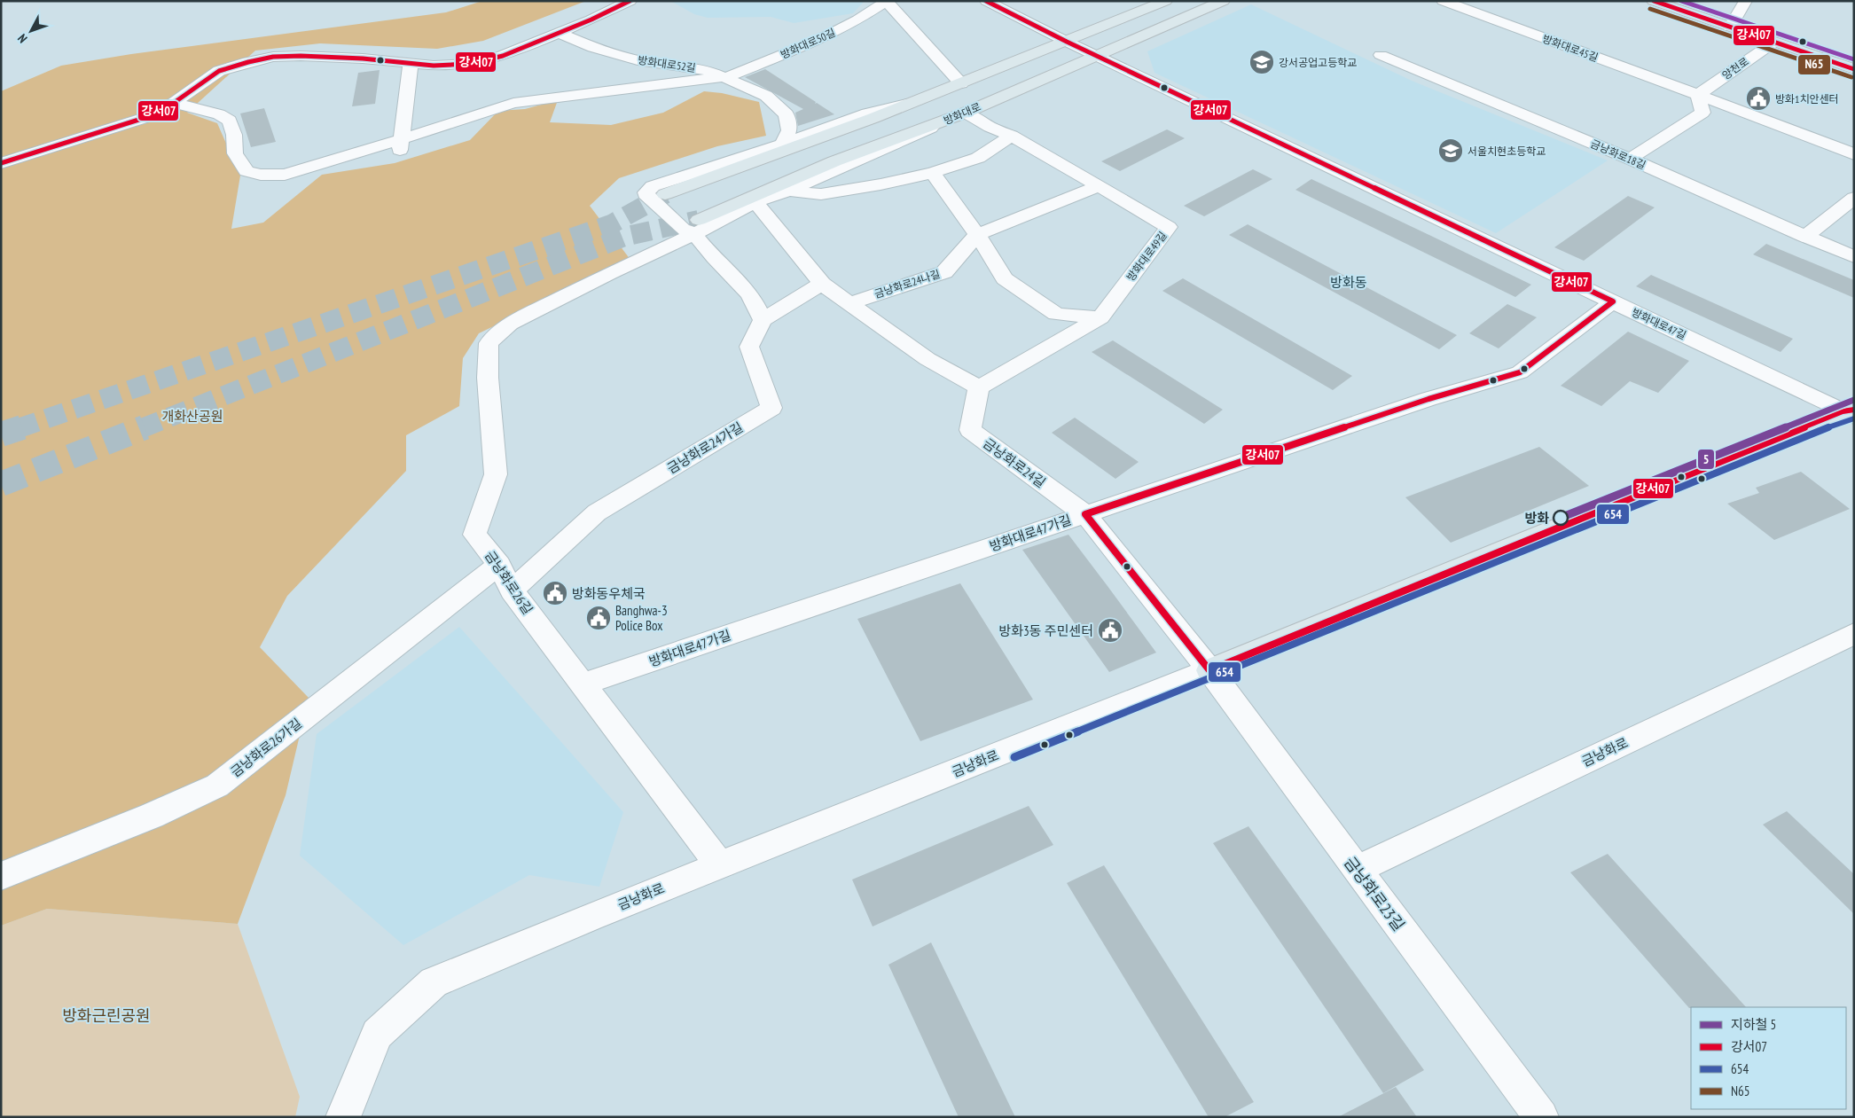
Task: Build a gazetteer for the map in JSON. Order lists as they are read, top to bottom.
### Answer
{
  "streets": {
    "main road": ["방화대로", "금낭화로"],
    "street": [
      "방화대로50길",
      "방화대로45길",
      "방화대로52길",
      "양천로",
      "금낭화로18길",
      "방화대로49길",
      "금낭화로24나길",
      "방화대로47길",
      "금낭화로24가길",
      "금낭화로24길",
      "방화대로47가길",
      "금낭화로26길",
      "금낭화로26가길",
      "금낭화로23길"
    ]
  },
  "crossings": [
    ["방화대로50길", "방화대로52길"],
    ["방화대로45길", "양천로"],
    ["방화대로", "방화대로49길"],
    ["방화대로", "방화대로47길"],
    ["방화대로", "금낭화로26길"],
    ["방화대로49길", "금낭화로24나길"],
    ["방화대로49길", "금낭화로24길"],
    ["방화대로47길", "방화대로47가길"],
    ["방화대로47길", "금낭화로"],
    ["금낭화로24가길", "금낭화로26길"],
    ["금낭화로24길", "방화대로47가길"],
    ["금낭화로24길", "금낭화로"],
    ["금낭화로24길", "금낭화로23길"],
    ["방화대로47가길", "금낭화로26길"],
    ["금낭화로26길", "금낭화로26가길"],
    ["금낭화로26길", "금낭화로"],
    ["금낭화로", "금낭화로23길"]
  ],
  "districts": ["방화동"],
  "parks": ["개화산공원", "방화근린공원"],
  "places": {
    "school or university": ["강서공업고등학교", "서울치현초등학교"],
    "public building": [
      "방화1치안센터",
      "방화동우체국",
      "Banghwa-3 Police Box",
      "방화3동 주민센터"
    ],
    "other": ["방화"]
  },
  "lines": [
    "transit line 강서07",
    "transit line N65",
    "metro line 5",
    "transit line 654"
  ],
  "legend": [
    "지하철 5",
    "강서07",
    "654",
    "N65"
  ],
  "north": "bottom left"
}
